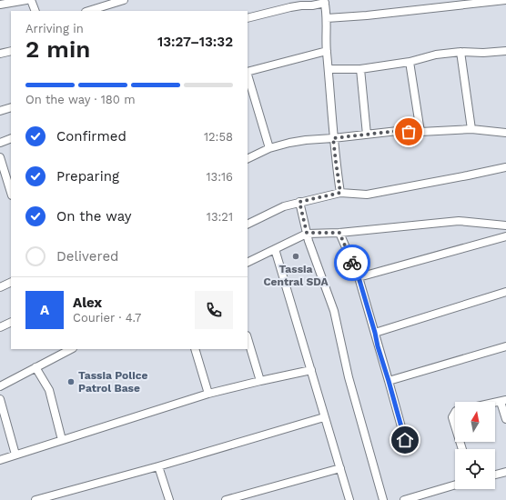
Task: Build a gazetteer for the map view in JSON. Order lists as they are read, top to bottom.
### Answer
{
  "places": ["Tassia Central SDA", "Tassia Police Patrol Base"],
  "north": "top",
  "page": {
    "heading": ["2 min", "Arriving in", "13:27–13:32"],
    "panel": ["Alex", "Courier · 4.7"],
    "bar": "On the way · 180 m",
    "list": [
      ["Confirmed", "12:58"],
      ["Preparing", "13:16"],
      ["On the way", "13:21"],
      "Delivered"
    ],
    "round": "A"
  }
}
